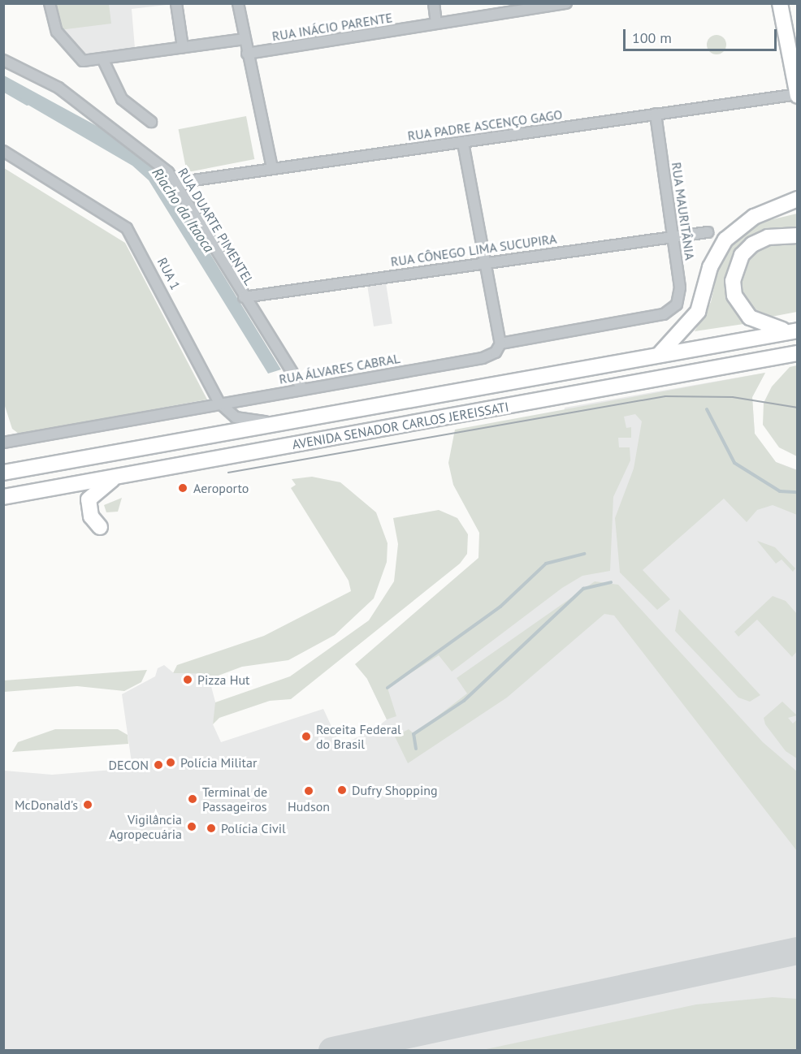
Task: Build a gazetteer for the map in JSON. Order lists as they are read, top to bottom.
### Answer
{
  "streets": {
    "main road": ["AVENIDA SENADOR CARLOS JEREISSATI"],
    "street": [
      "RUA INÁCIO PARENTE",
      "RUA PADRE ASCENÇO GAGO",
      "RUA MAURITÂNIA",
      "RUA DUARTE PIMENTEL",
      "RUA CÔNEGO LIMA SUCUPIRA",
      "RUA 1",
      "RUA ÁLVARES CABRAL"
    ]
  },
  "crossings": [
    ["RUA PADRE ASCENÇO GAGO", "RUA MAURITÂNIA"],
    ["RUA PADRE ASCENÇO GAGO", "RUA DUARTE PIMENTEL"],
    ["RUA MAURITÂNIA", "RUA CÔNEGO LIMA SUCUPIRA"],
    ["RUA MAURITÂNIA", "RUA ÁLVARES CABRAL"],
    ["RUA DUARTE PIMENTEL", "RUA CÔNEGO LIMA SUCUPIRA"],
    ["RUA DUARTE PIMENTEL", "RUA ÁLVARES CABRAL"],
    ["RUA 1", "RUA ÁLVARES CABRAL"],
    ["RUA 1", "AVENIDA SENADOR CARLOS JEREISSATI"]
  ],
  "water": ["Riacho da Itaoca"],
  "places": [
    "Aeroporto",
    "Pizza Hut",
    "Receita Federal do Brasil",
    "Polícia Militar",
    "DECON",
    "Dufry Shopping",
    "Hudson",
    "Terminal de Passageiros",
    "McDonald's",
    "Vigilância Agropecuária",
    "Polícia Civil"
  ],
  "scale_bar": "100 m"
}
